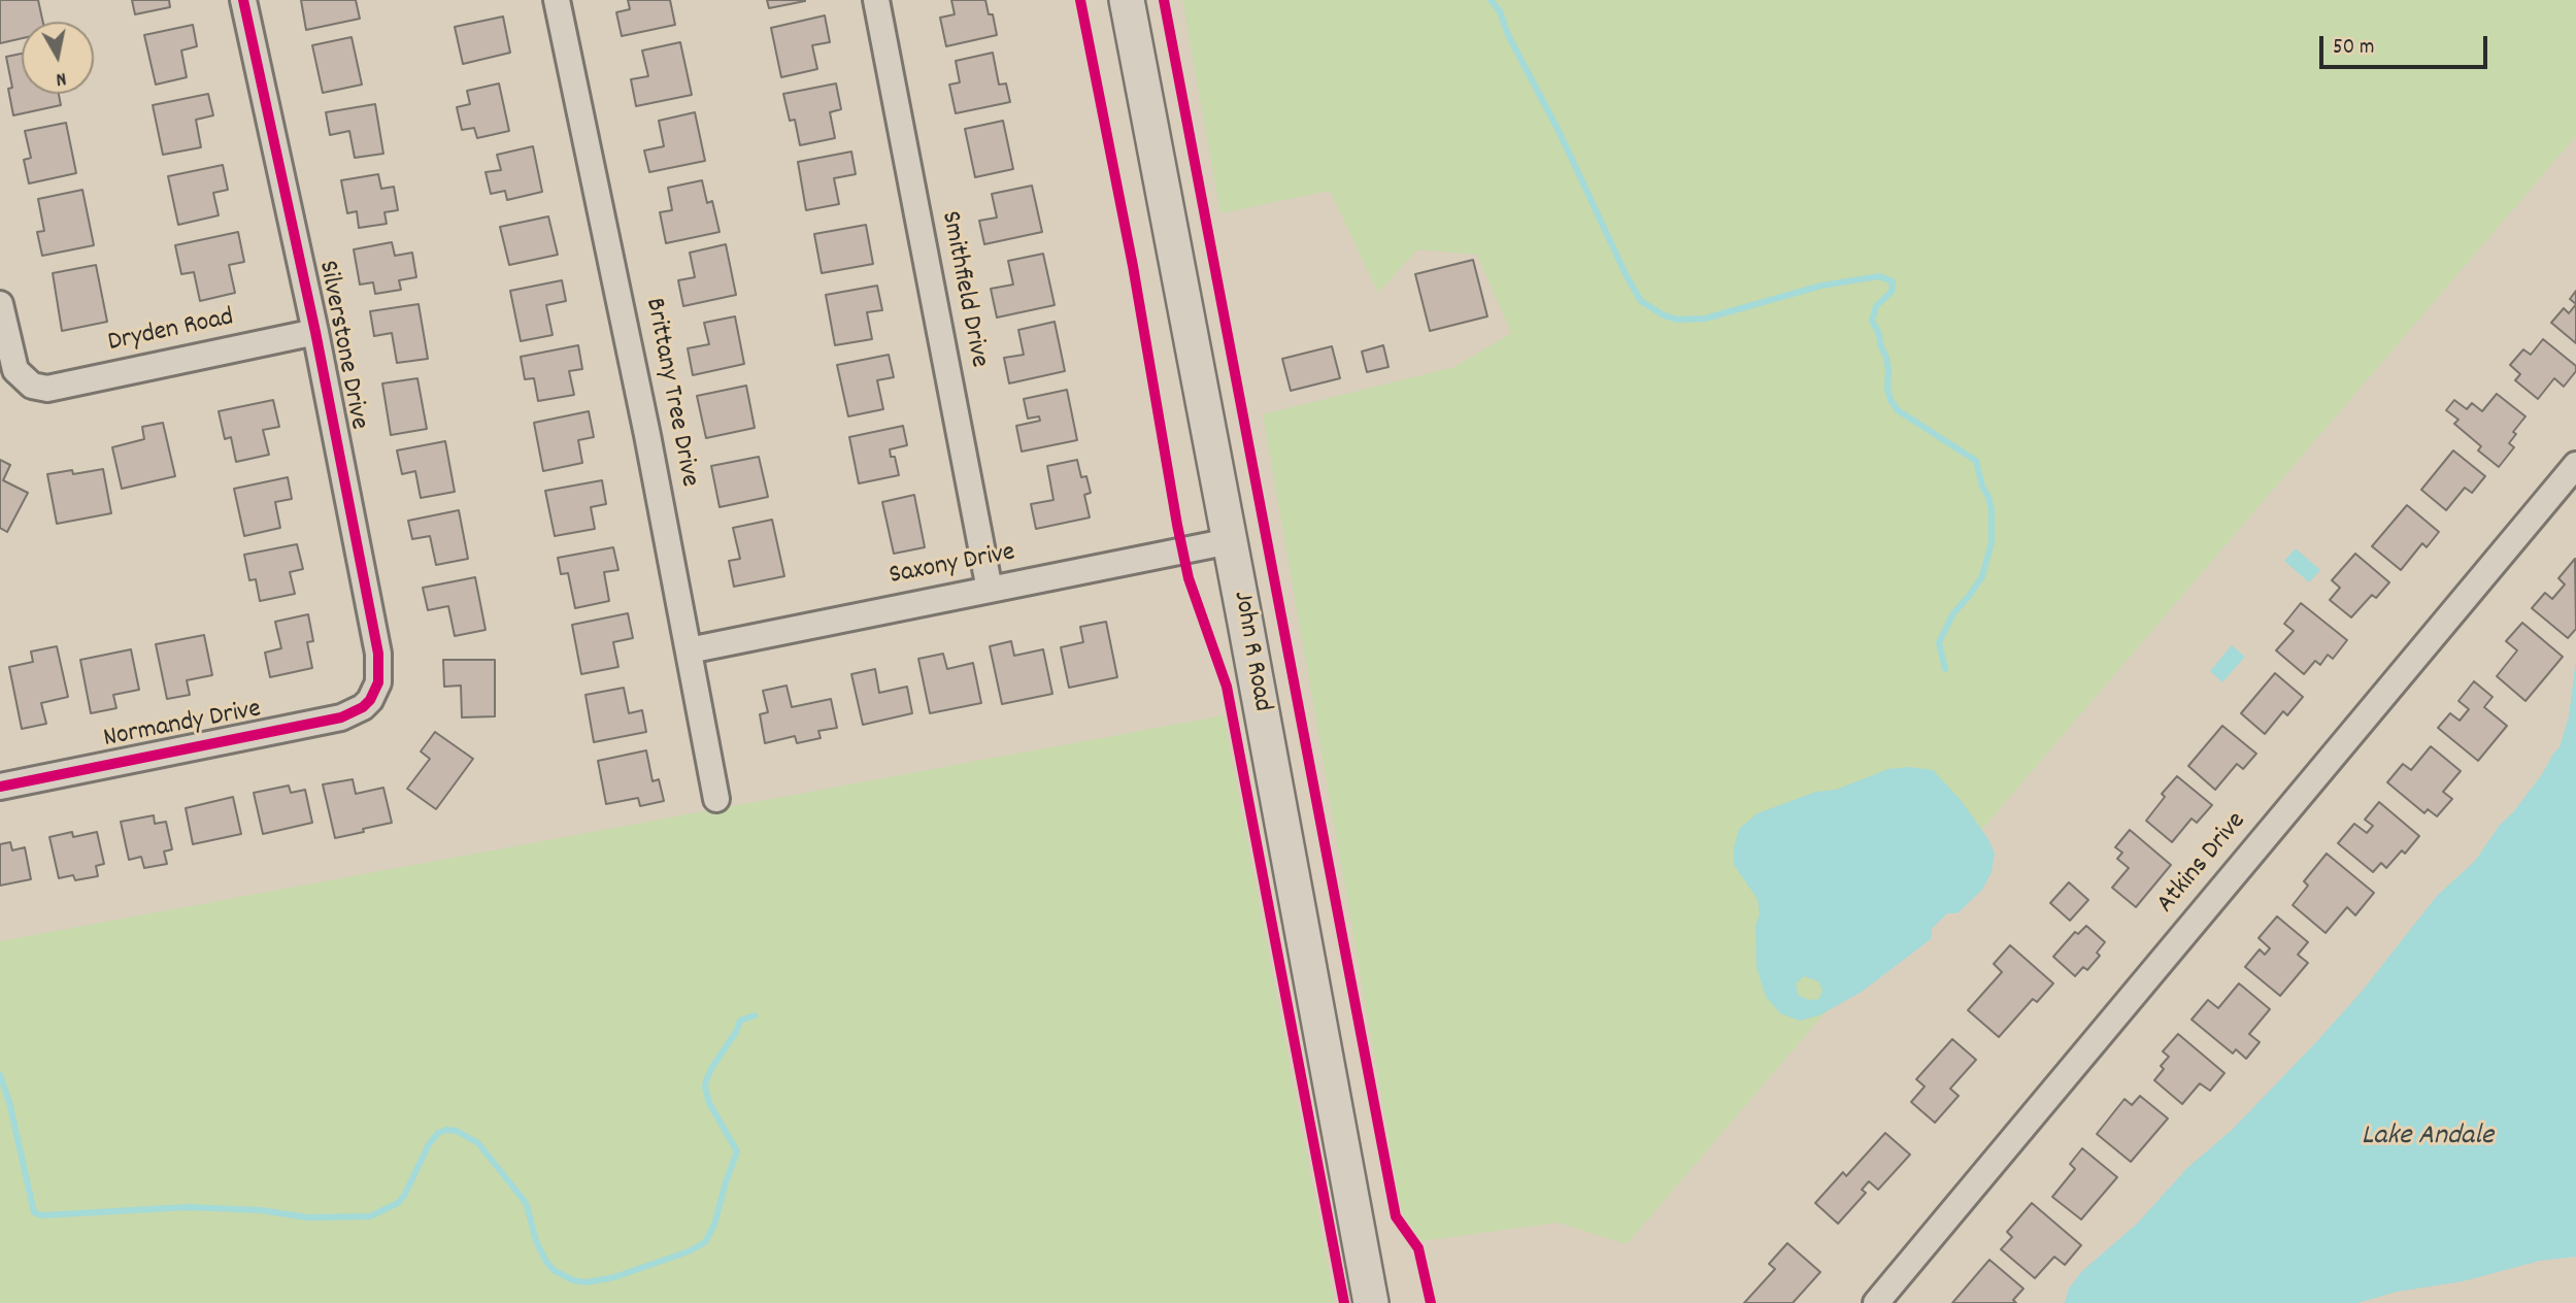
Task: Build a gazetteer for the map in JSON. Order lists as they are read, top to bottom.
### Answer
{
  "streets": {
    "main road": ["John R Road"],
    "street": [
      "Smithfield Drive",
      "Dryden Road",
      "Silverstone Drive",
      "Brittany Tree Drive",
      "Saxony Drive",
      "Normandy Drive",
      "Atkins Drive"
    ]
  },
  "crossings": [
    ["Smithfield Drive", "Saxony Drive"],
    ["Dryden Road", "Silverstone Drive"],
    ["Silverstone Drive", "Normandy Drive"],
    ["Brittany Tree Drive", "Saxony Drive"],
    ["Saxony Drive", "John R Road"]
  ],
  "water": ["Lake Andale"],
  "scale_bar": "50 m",
  "north": "bottom"
}
